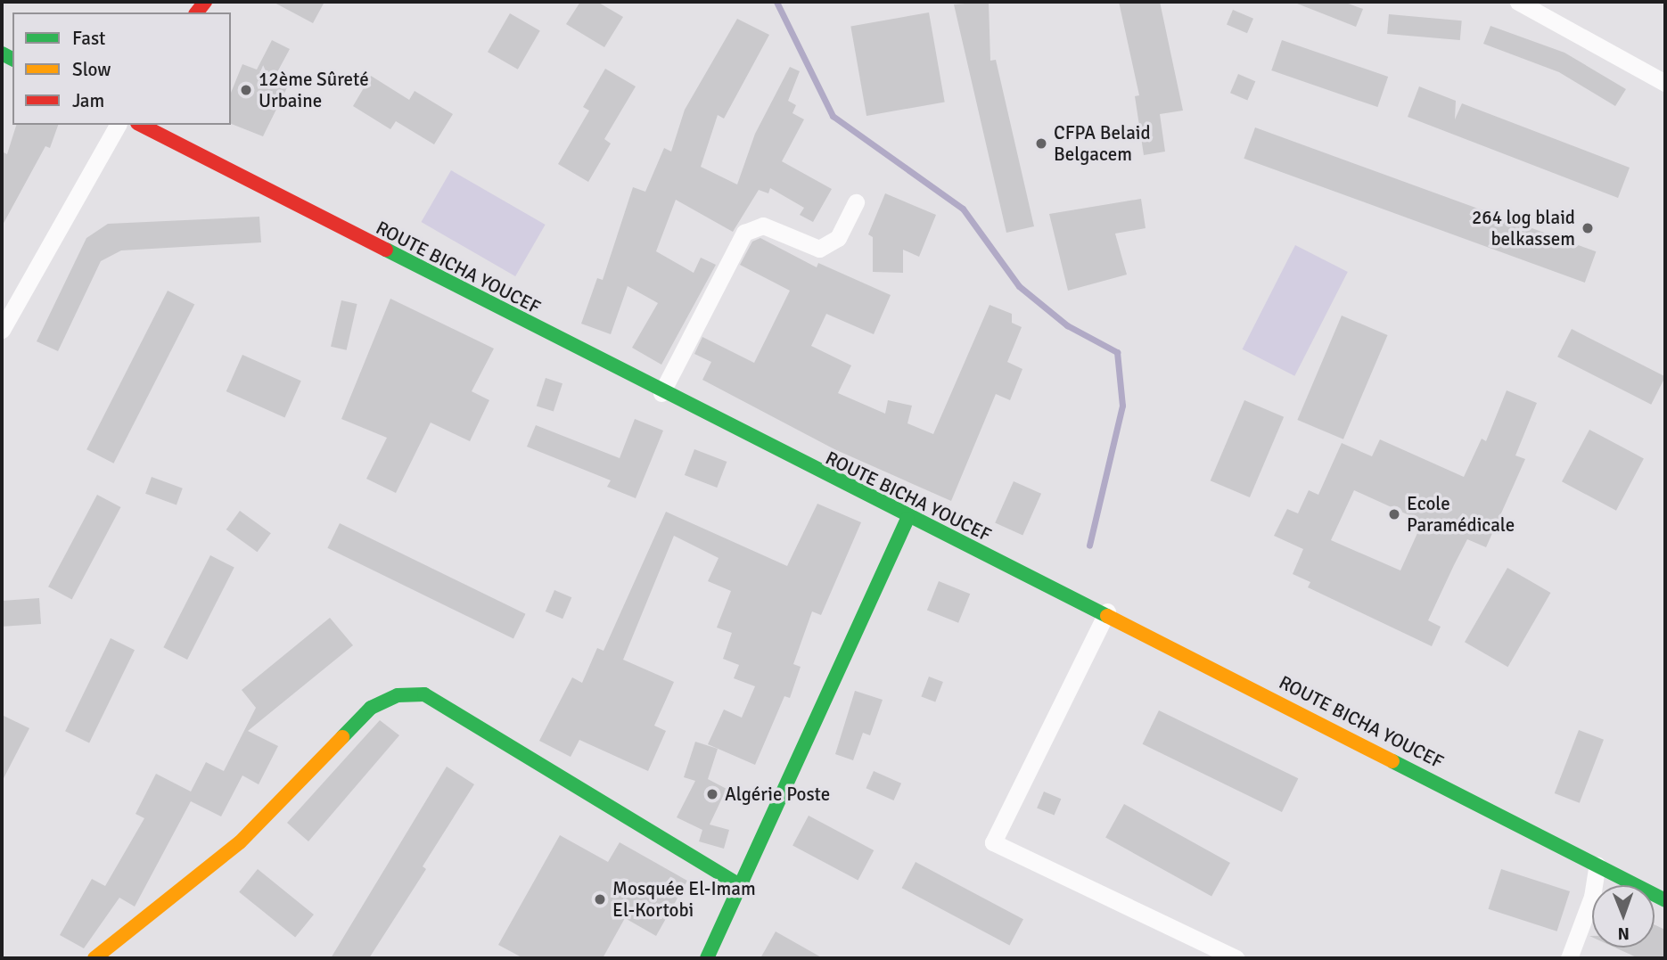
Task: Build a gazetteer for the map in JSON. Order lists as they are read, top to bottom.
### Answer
{
  "streets": {
    "main road": ["ROUTE BICHA YOUCEF"]
  },
  "places": [
    "12ème Sûreté Urbaine",
    "CFPA Belaid Belgacem",
    "264 log blaid belkassem",
    "Ecole Paramédicale",
    "Algérie Poste",
    "Mosquée El-Imam El-Kortobi"
  ],
  "legend": ["Fast", "Slow", "Jam"],
  "north": "bottom"
}
